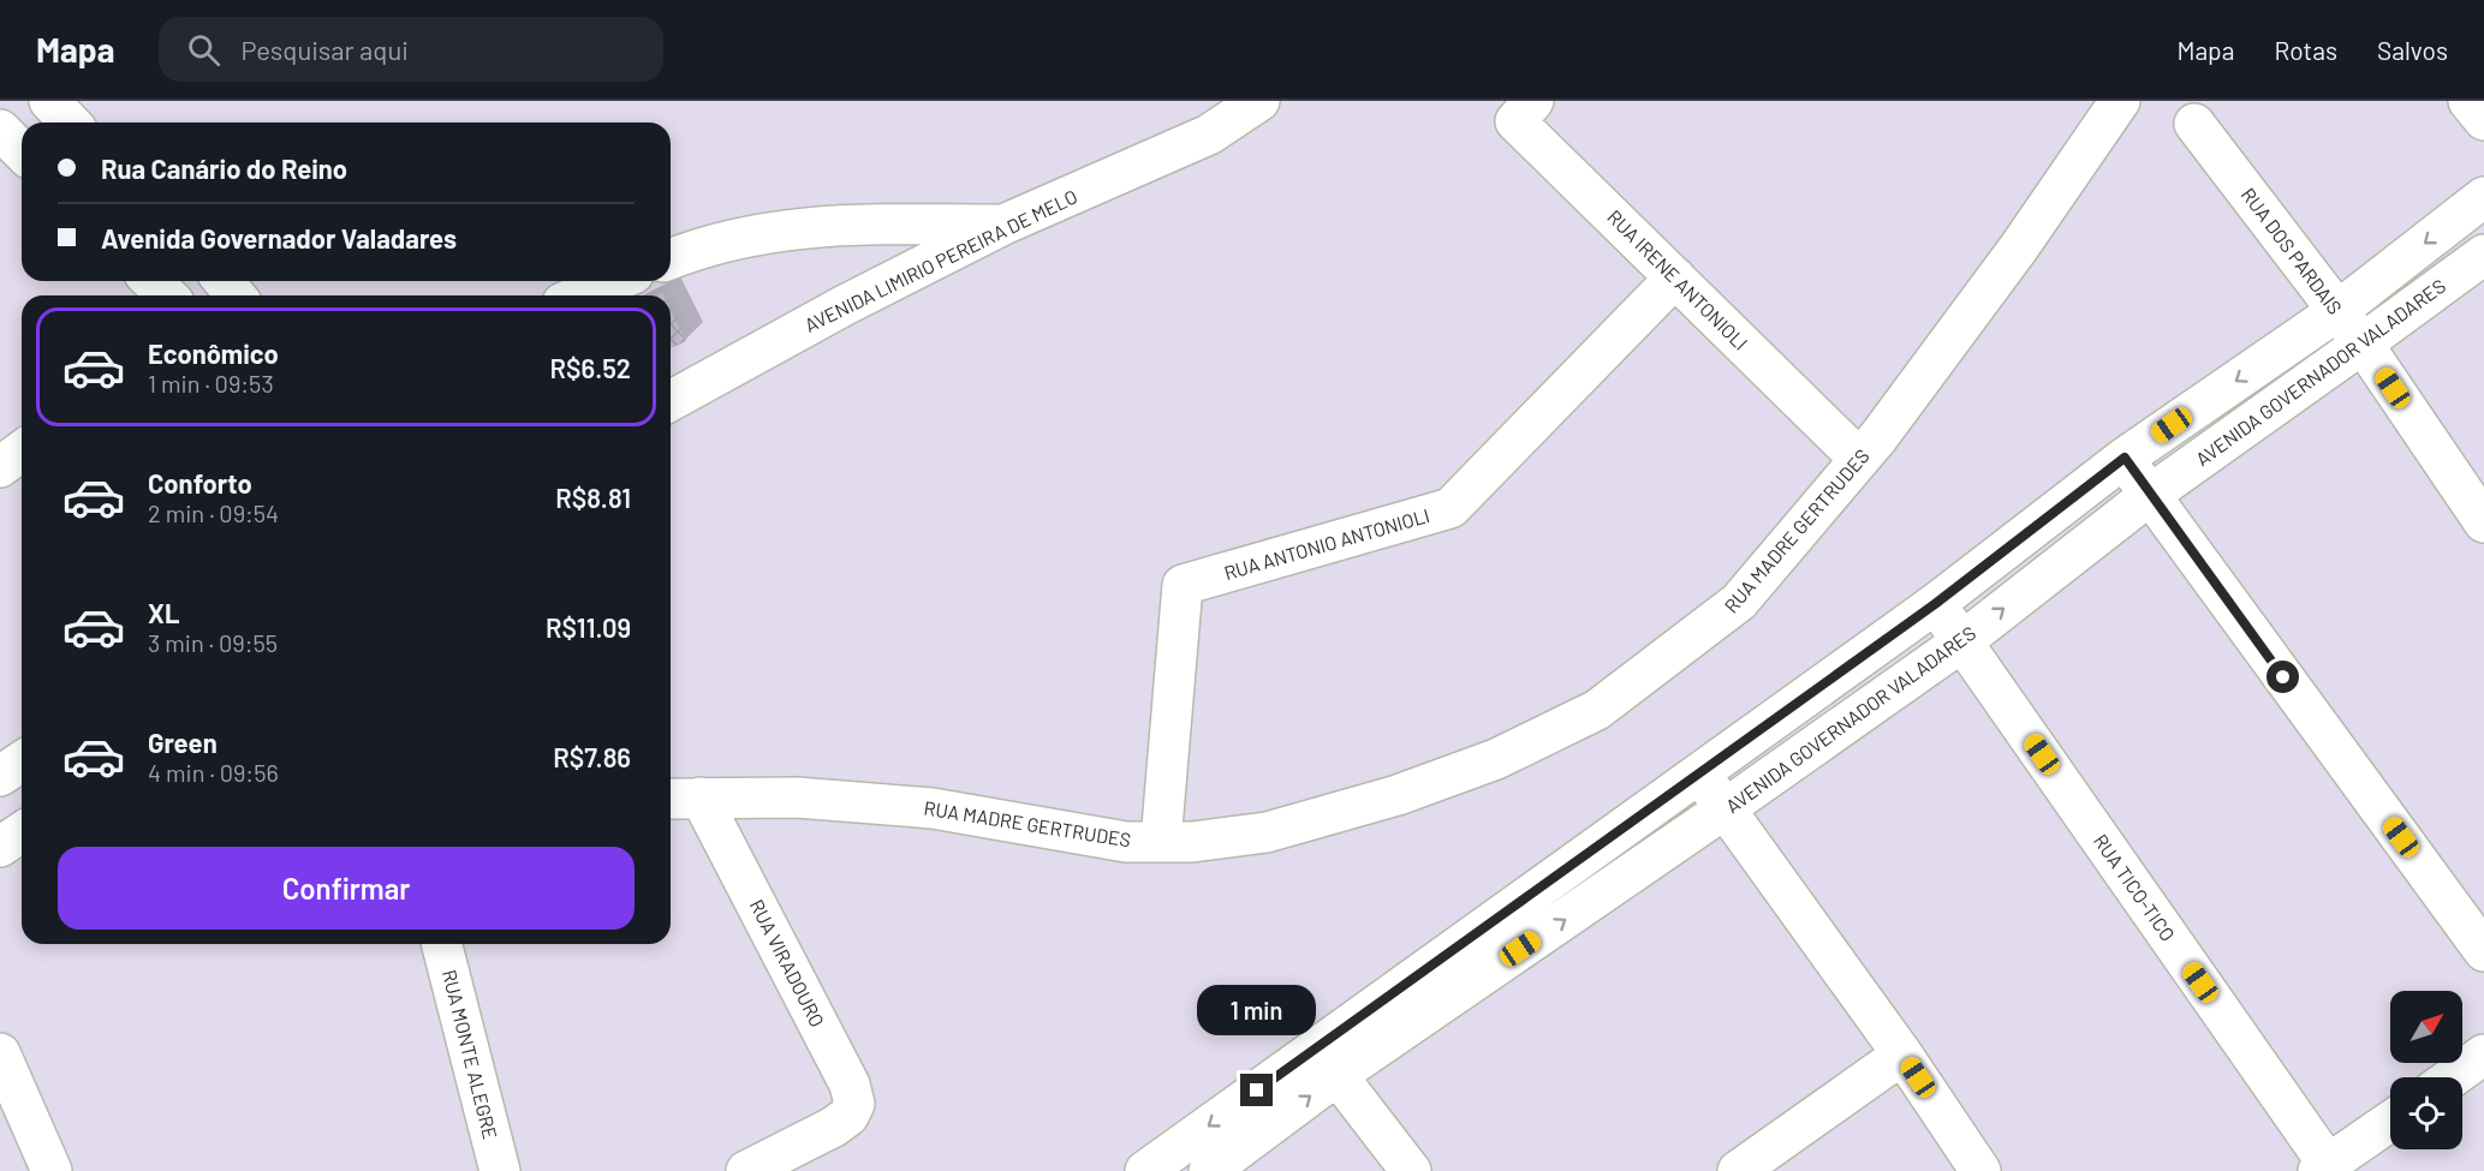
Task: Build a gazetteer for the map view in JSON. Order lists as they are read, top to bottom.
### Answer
{
  "streets": {
    "street": [
      "RUA DOS PARDAIS",
      "AVENIDA LIMIRIO PEREIRA DE MELO",
      "RUA IRENE ANTONIOLI",
      "AVENIDA GOVERNADOR VALADARES",
      "RUA MADRE GERTRUDES",
      "RUA ANTONIO ANTONIOLI",
      "RUA TICO-TICO",
      "RUA VIRADOURO",
      "RUA MONTE ALEGRE"
    ]
  },
  "crossings": [
    ["RUA DOS PARDAIS", "AVENIDA GOVERNADOR VALADARES"],
    ["RUA IRENE ANTONIOLI", "RUA MADRE GERTRUDES"],
    ["RUA IRENE ANTONIOLI", "RUA ANTONIO ANTONIOLI"],
    ["AVENIDA GOVERNADOR VALADARES", "RUA TICO-TICO"],
    ["RUA MADRE GERTRUDES", "RUA ANTONIO ANTONIOLI"],
    ["RUA MADRE GERTRUDES", "RUA VIRADOURO"]
  ],
  "north": "top right",
  "page": {
    "header": "Mapa",
    "search": "Pesquisar aqui",
    "nav": ["Mapa", "Rotas", "Salvos"],
    "banner": ["Rua Canário do Reino", "Avenida Governador Valadares"],
    "list": [
      {
        "name": "Econômico",
        "note": "1 min · 09:53",
        "value": "R$6.52"
      },
      {
        "name": "Conforto",
        "note": "2 min · 09:54",
        "value": "R$8.81"
      },
      {
        "name": "XL",
        "note": "3 min · 09:55",
        "value": "R$11.09"
      },
      {
        "name": "Green",
        "note": "4 min · 09:56",
        "value": "R$7.86"
      }
    ],
    "buttons": "Confirmar",
    "bubble": "1 min"
  }
}
